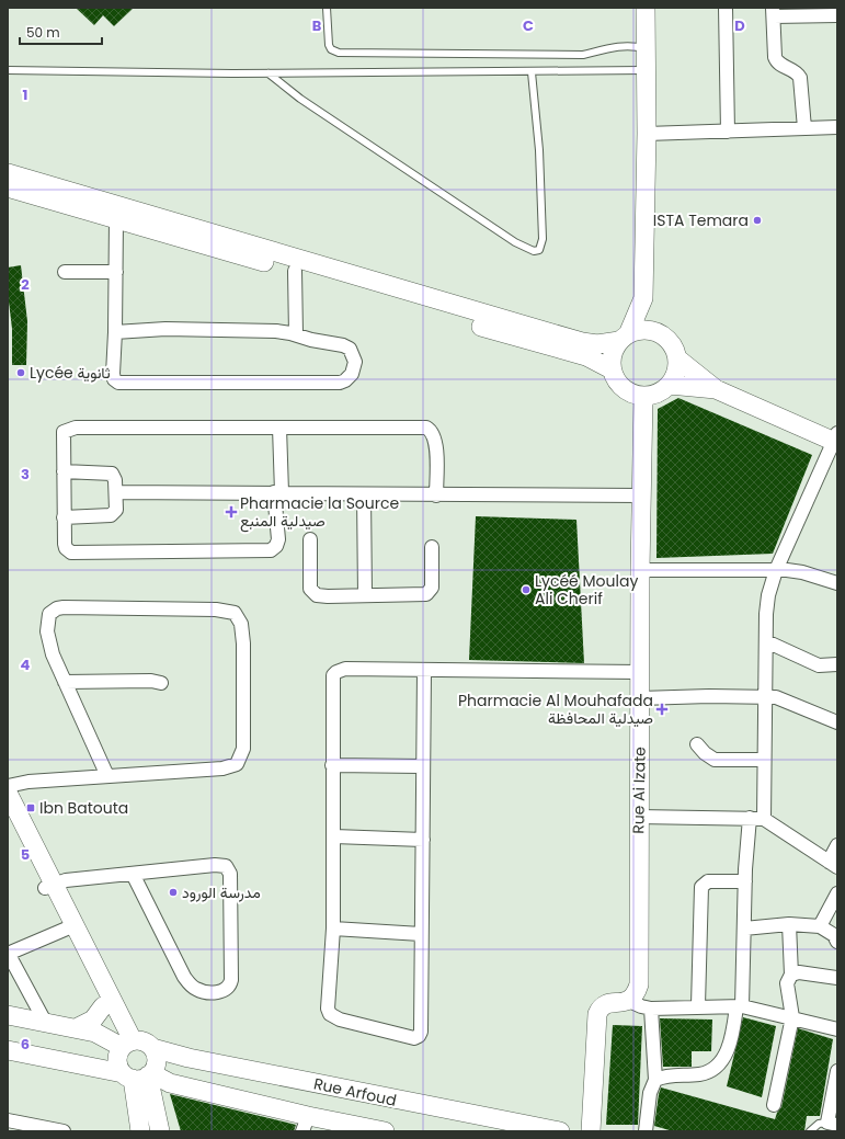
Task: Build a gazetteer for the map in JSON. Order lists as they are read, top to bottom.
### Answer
{
  "streets": {
    "street": ["Rue Ai Izate", "Rue Arfoud"]
  },
  "places": {
    "other": [
      "ISTA Temara",
      "Lycée ثانوية",
      "Lycéé Moulay Ali Cherif",
      "مدرسة الورود"
    ],
    "health": ["Pharmacie la Source صيدلية المنبع", "Pharmacie Al Mouhafada صيدلية المحافظة"],
    "transit": ["Ibn Batouta"]
  },
  "scale_bar": "50 m",
  "grid": {
    "columns": ["B", "C", "D"],
    "rows": [
      "1",
      "2",
      "3",
      "4",
      "5",
      "6"
    ]
  }
}
